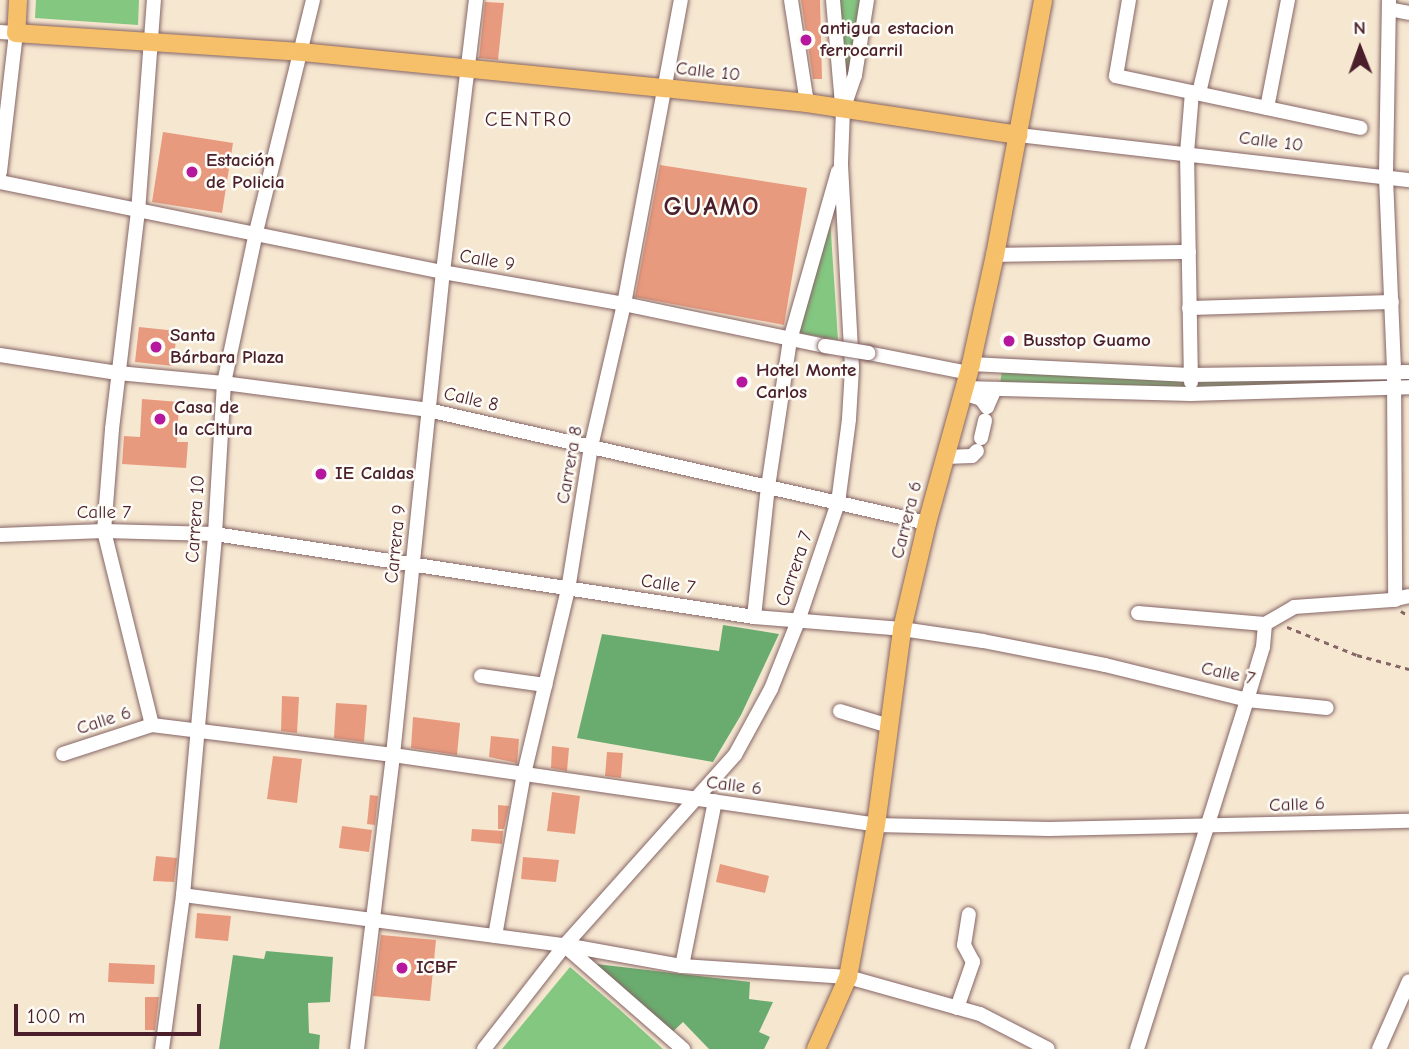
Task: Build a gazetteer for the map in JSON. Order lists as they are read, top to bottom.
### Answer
{
  "streets": {
    "main road": ["Calle 10", "Carrera 6"],
    "street": [
      "Calle 9",
      "Calle 8",
      "Carrera 8",
      "Calle 7",
      "Carrera 10",
      "Carrera 9",
      "Carrera 7",
      "Calle 6"
    ]
  },
  "crossings": [
    ["Calle 10", "Carrera 8"],
    ["Calle 10", "Carrera 10"],
    ["Calle 10", "Carrera 6"],
    ["Calle 10", "Carrera 9"],
    ["Calle 10", "Carrera 7"],
    ["Calle 9", "Carrera 8"],
    ["Calle 9", "Carrera 10"],
    ["Calle 9", "Carrera 6"],
    ["Calle 9", "Carrera 9"],
    ["Calle 8", "Carrera 8"],
    ["Calle 8", "Carrera 10"],
    ["Calle 8", "Carrera 6"],
    ["Calle 8", "Carrera 9"],
    ["Calle 8", "Carrera 7"],
    ["Carrera 8", "Calle 7"],
    ["Carrera 8", "Calle 6"],
    ["Calle 7", "Carrera 10"],
    ["Calle 7", "Carrera 6"],
    ["Calle 7", "Carrera 9"],
    ["Calle 7", "Carrera 7"],
    ["Carrera 10", "Calle 6"],
    ["Carrera 6", "Calle 6"],
    ["Carrera 9", "Calle 6"],
    ["Carrera 7", "Calle 6"]
  ],
  "districts": ["CENTRO", "GUAMO"],
  "places": [
    "antigua estacion ferrocarril",
    "Estación de Policia",
    "Busstop Guamo",
    "Santa Bárbara Plaza",
    "Hotel Monte Carlos",
    "Casa de la cCltura",
    "IE Caldas",
    "ICBF"
  ],
  "scale_bar": "100 m",
  "north": "top"
}
